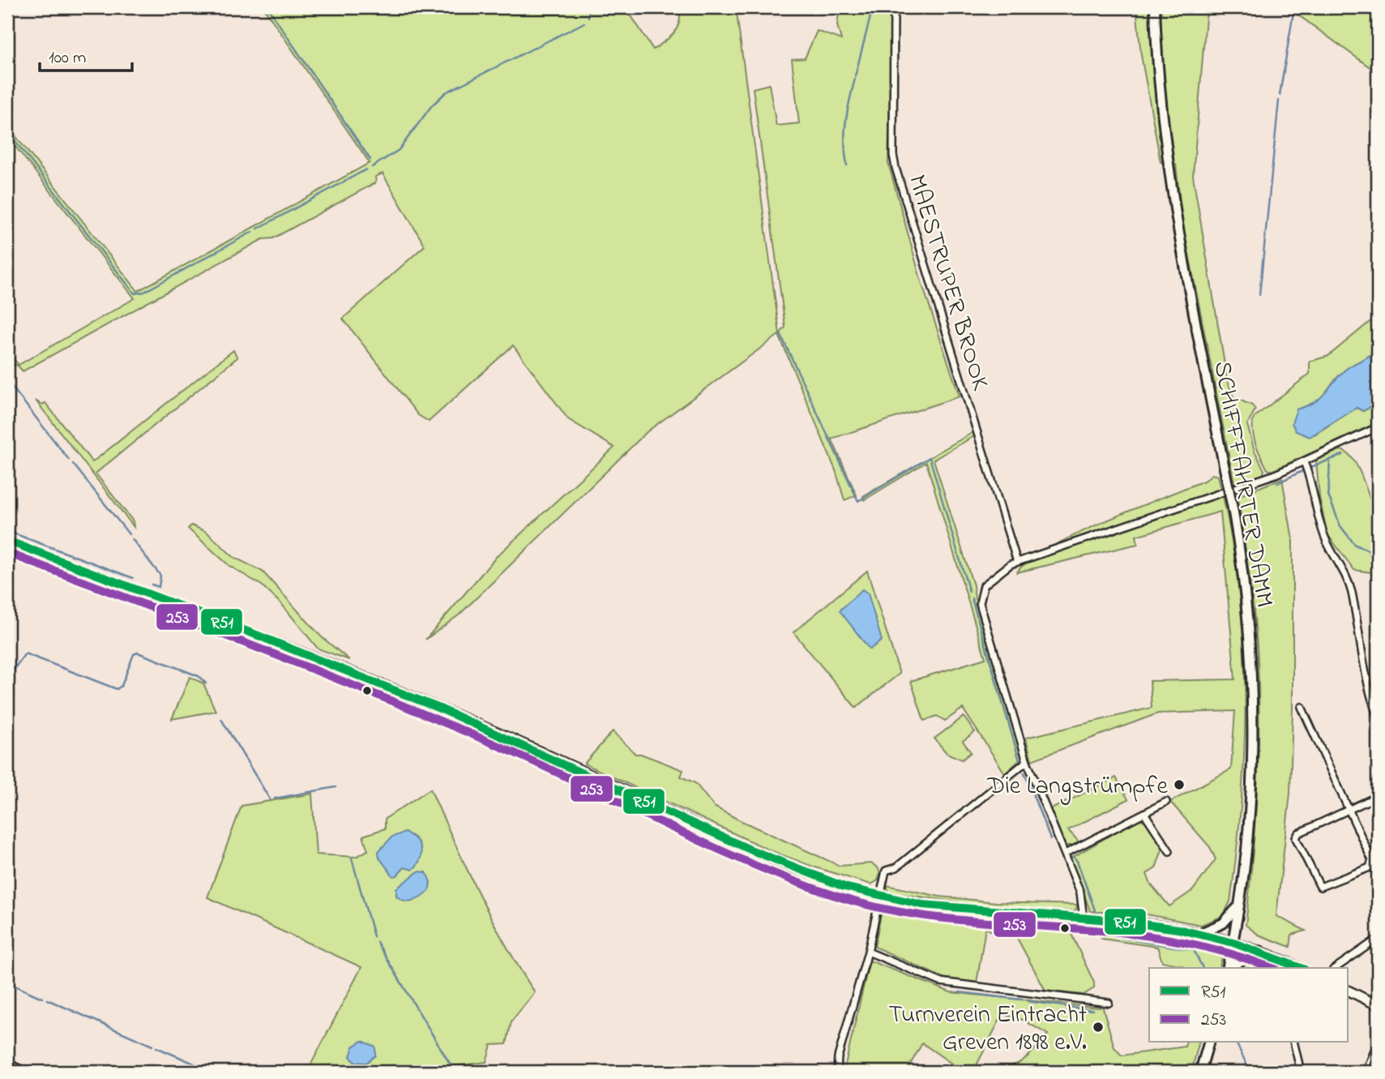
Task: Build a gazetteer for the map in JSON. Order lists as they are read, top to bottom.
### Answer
{
  "streets": {
    "main road": ["SCHIFFFAHRTER DAMM"],
    "street": ["MAESTRUPER BROOK"]
  },
  "places": ["Die Langstrümpfe", "Turnverein Eintracht Greven 1898 e.V."],
  "lines": ["transit line R51", "transit line 253"],
  "legend": ["R51", "253"],
  "scale_bar": "100 m"
}
